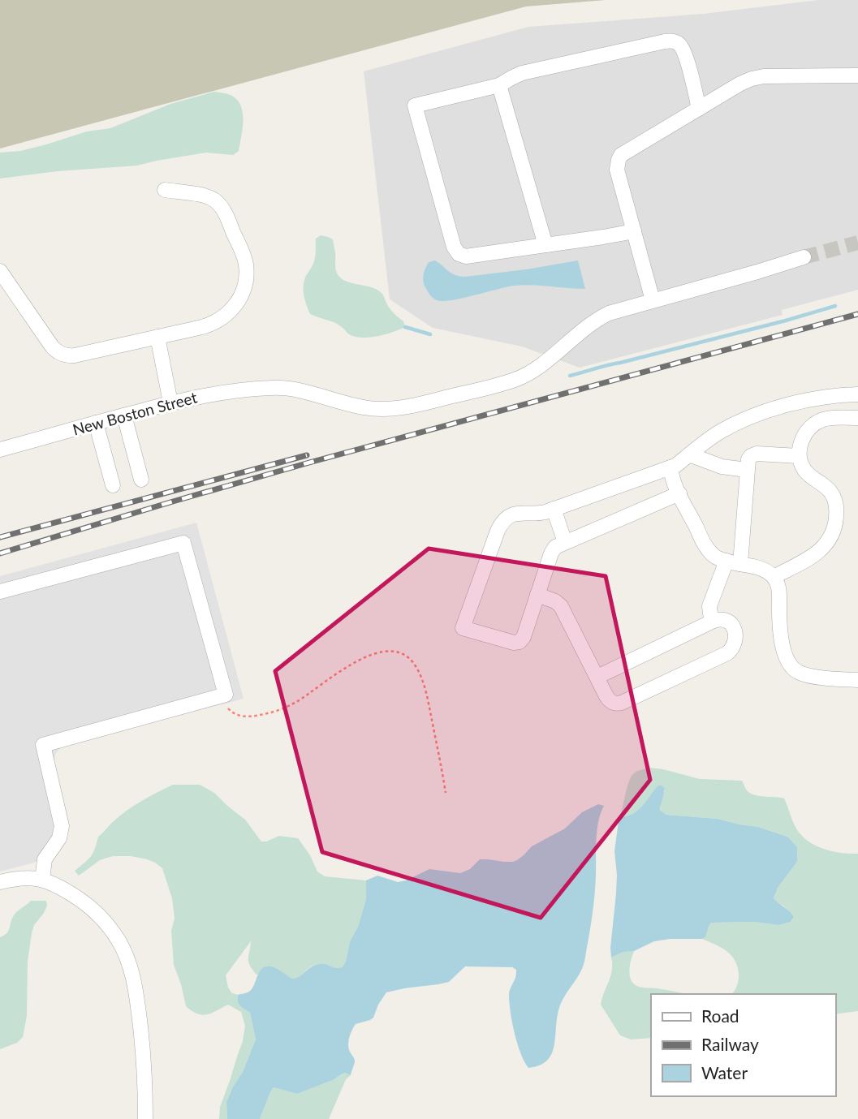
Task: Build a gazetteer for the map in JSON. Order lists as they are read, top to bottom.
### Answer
{
  "streets": {
    "street": ["New Boston Street"]
  },
  "legend": ["Road", "Railway", "Water"]
}
